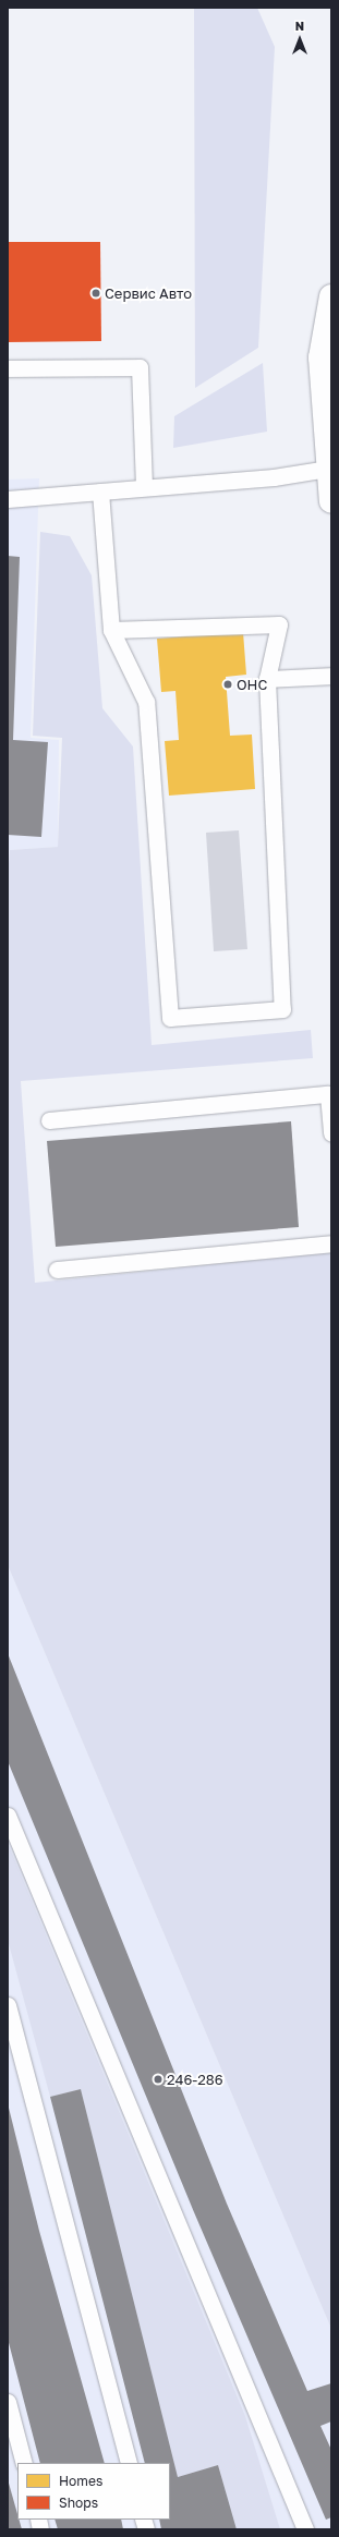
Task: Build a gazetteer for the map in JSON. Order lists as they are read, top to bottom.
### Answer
{
  "places": ["Сервис Авто", "ОНС", "246-286"],
  "legend": ["Homes", "Shops"],
  "north": "top"
}
